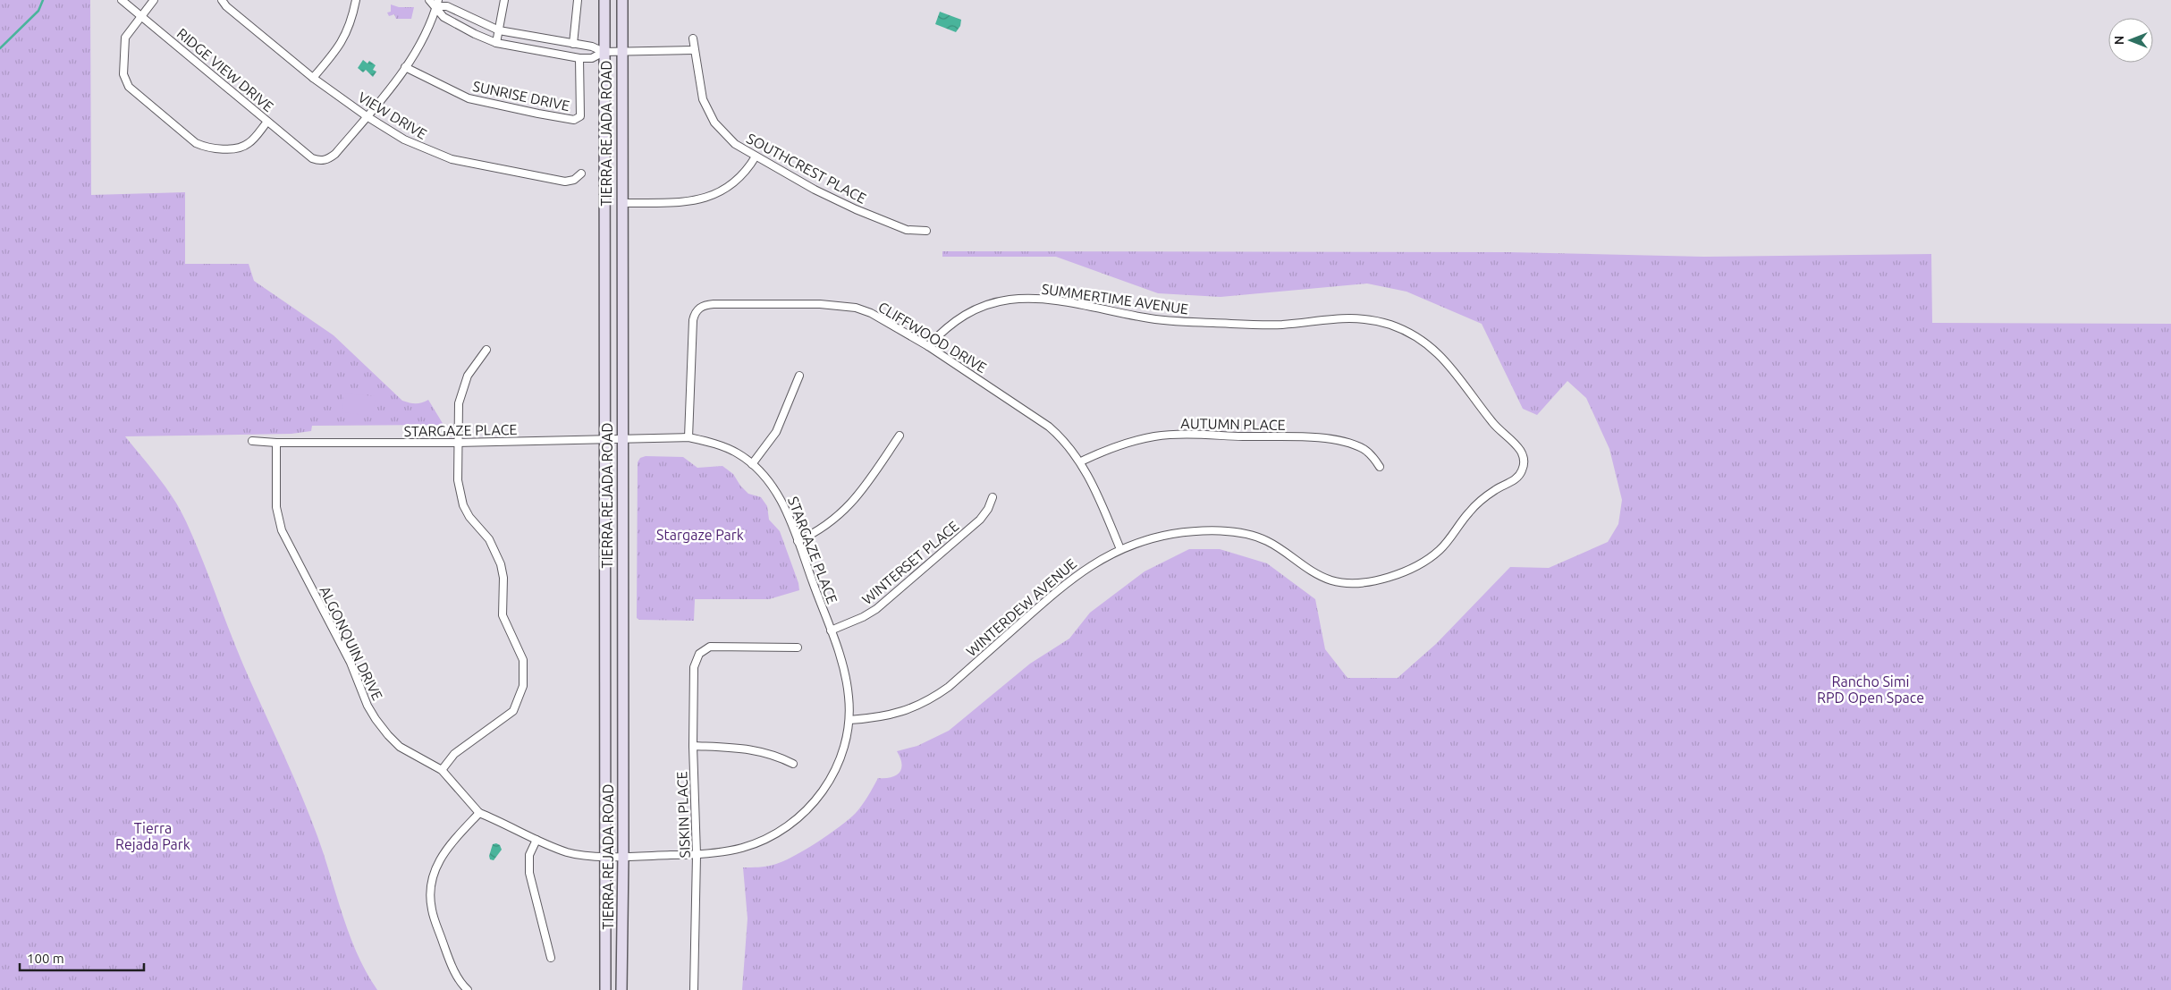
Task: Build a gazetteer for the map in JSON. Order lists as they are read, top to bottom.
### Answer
{
  "streets": {
    "main road": ["TIERRA REJADA ROAD"],
    "street": [
      "RIDGE VIEW DRIVE",
      "SUNRISE DRIVE",
      "VIEW DRIVE",
      "SOUTHCREST PLACE",
      "SUMMERTIME AVENUE",
      "CLIFFWOOD DRIVE",
      "AUTUMN PLACE",
      "STARGAZE PLACE",
      "WINTERSET PLACE",
      "WINTERDEW AVENUE",
      "ALGONQUIN DRIVE",
      "SISKIN PLACE"
    ]
  },
  "crossings": [
    ["RIDGE VIEW DRIVE", "VIEW DRIVE"],
    ["TIERRA REJADA ROAD", "STARGAZE PLACE"],
    ["SUMMERTIME AVENUE", "CLIFFWOOD DRIVE"],
    ["SUMMERTIME AVENUE", "WINTERDEW AVENUE"],
    ["CLIFFWOOD DRIVE", "AUTUMN PLACE"],
    ["CLIFFWOOD DRIVE", "STARGAZE PLACE"],
    ["CLIFFWOOD DRIVE", "WINTERDEW AVENUE"],
    ["STARGAZE PLACE", "WINTERSET PLACE"],
    ["STARGAZE PLACE", "WINTERDEW AVENUE"],
    ["STARGAZE PLACE", "ALGONQUIN DRIVE"],
    ["STARGAZE PLACE", "SISKIN PLACE"]
  ],
  "parks": ["Stargaze Park", "Rancho Simi RPD Open Space", "Tierra Rejada Park"],
  "scale_bar": "100 m",
  "north": "left"
}
